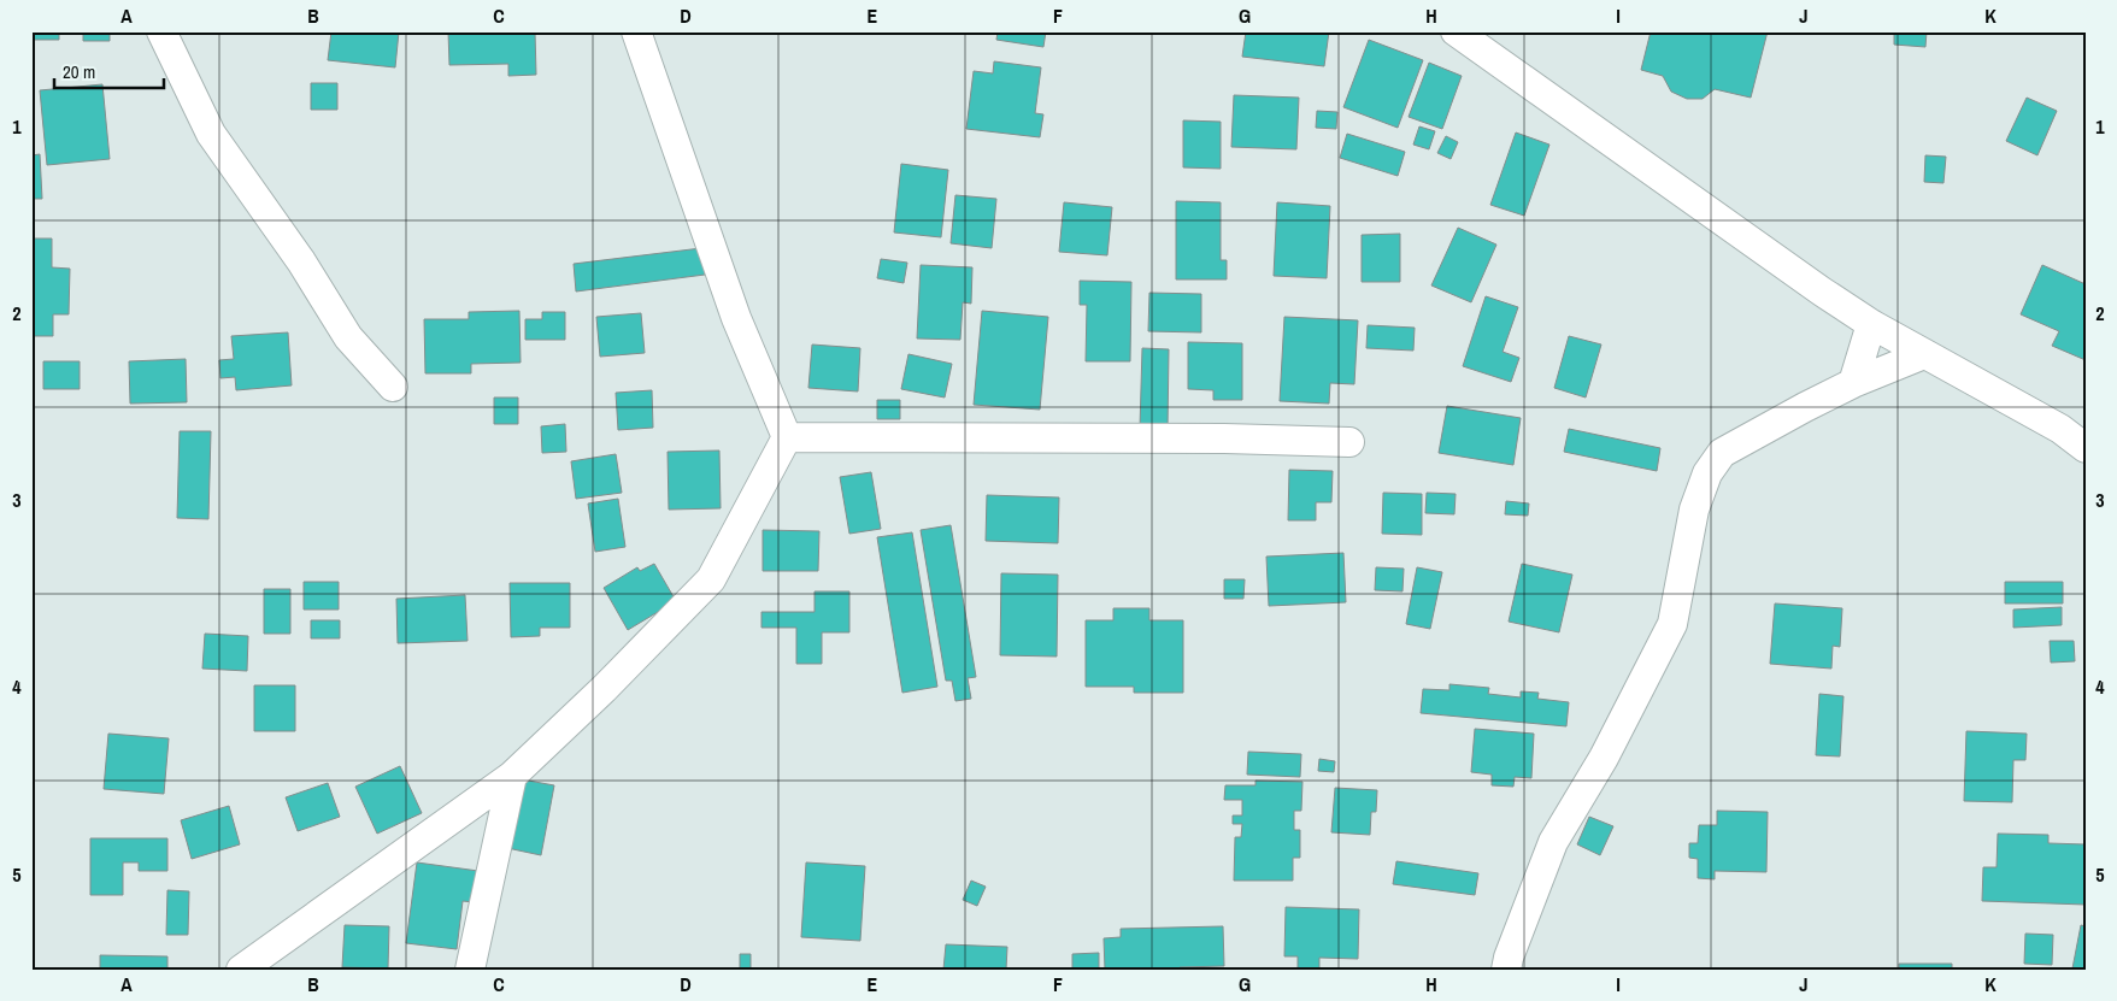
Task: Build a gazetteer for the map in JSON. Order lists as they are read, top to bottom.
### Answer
{
  "scale_bar": "20 m",
  "grid": {
    "columns": [
      "A",
      "B",
      "C",
      "D",
      "E",
      "F",
      "G",
      "H",
      "I",
      "J",
      "K"
    ],
    "rows": [
      "1",
      "2",
      "3",
      "4",
      "5"
    ]
  }
}
